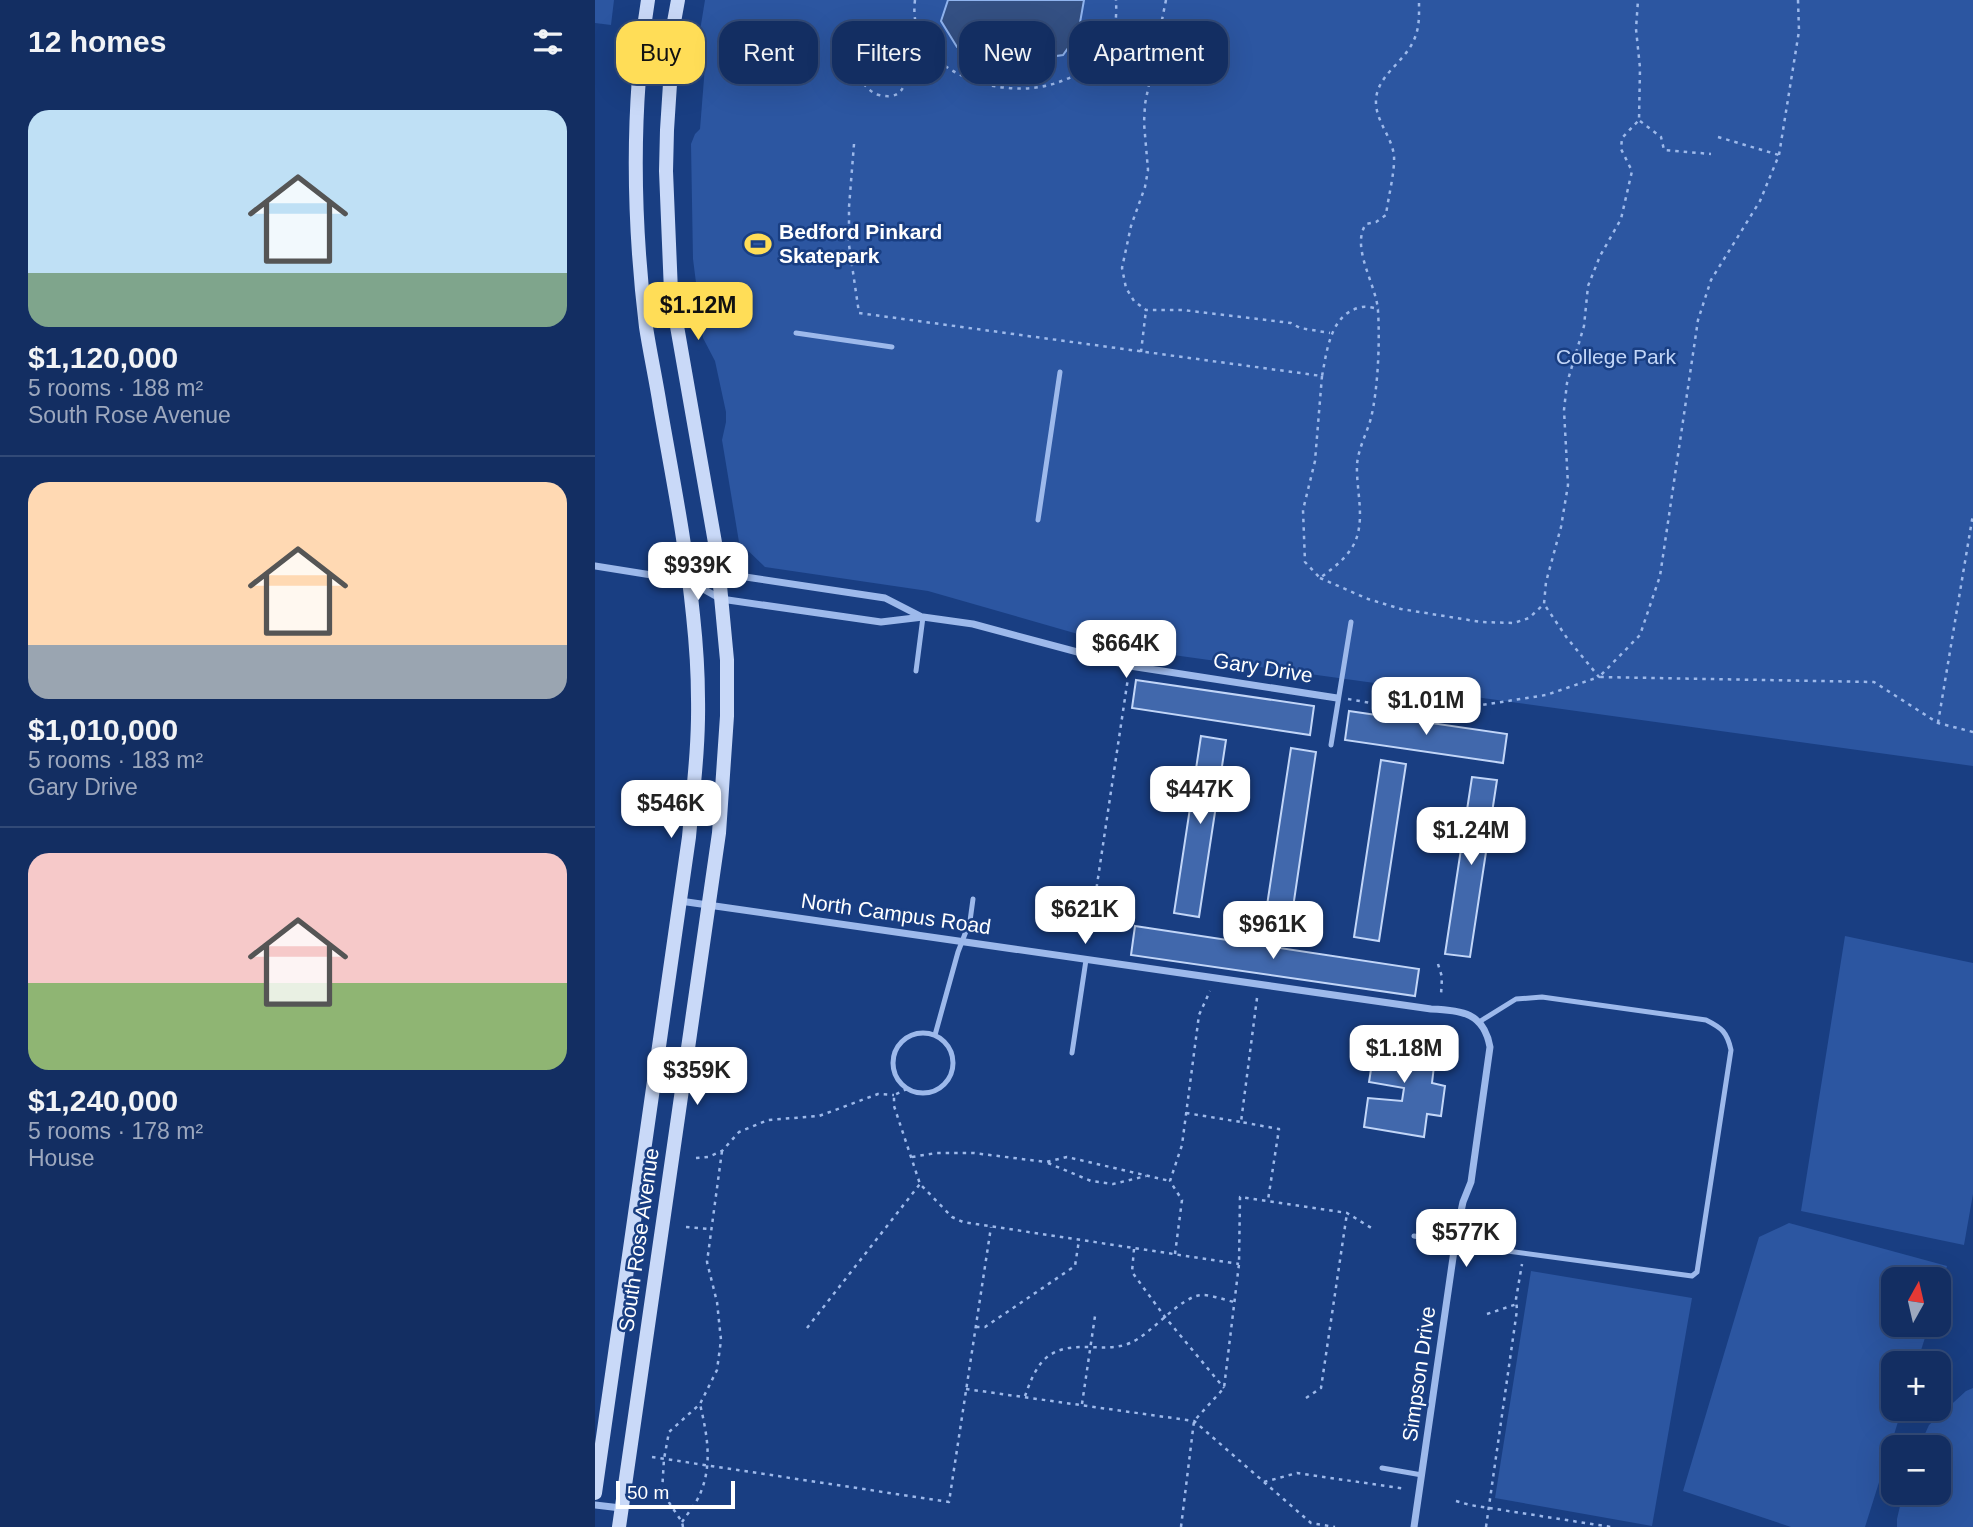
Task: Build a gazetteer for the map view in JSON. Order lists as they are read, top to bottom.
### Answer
{
  "streets": {
    "main road": ["South Rose Avenue"],
    "street": ["Gary Drive", "North Campus Road", "Simpson Drive"]
  },
  "crossings": [
    ["Gary Drive", "South Rose Avenue"],
    ["North Campus Road", "South Rose Avenue"],
    ["North Campus Road", "Simpson Drive"]
  ],
  "parks": ["College Park"],
  "places": {
    "sports": ["Bedford Pinkard Skatepark"]
  },
  "scale_bar": "50 m",
  "north": "top",
  "page": {
    "heading": "12 homes",
    "chip": [
      "Buy",
      "Rent",
      "Filters",
      "New",
      "Apartment"
    ],
    "list": [
      {
        "name": "$1,120,000",
        "note": "5 rooms · 188 m² · South Rose Avenue"
      },
      {
        "name": "$1,010,000",
        "note": "5 rooms · 183 m² · Gary Drive"
      },
      {
        "name": "$1,240,000",
        "note": "5 rooms · 178 m² · House"
      }
    ],
    "price": [
      "$1.12M",
      "$939K",
      "$664K",
      "$1.01M",
      "$447K",
      "$546K",
      "$1.24M",
      "$621K",
      "$961K",
      "$1.18M",
      "$359K",
      "$577K"
    ],
    "map_buttons": ["+", "−"],
    "scale": "50 m"
  }
}
